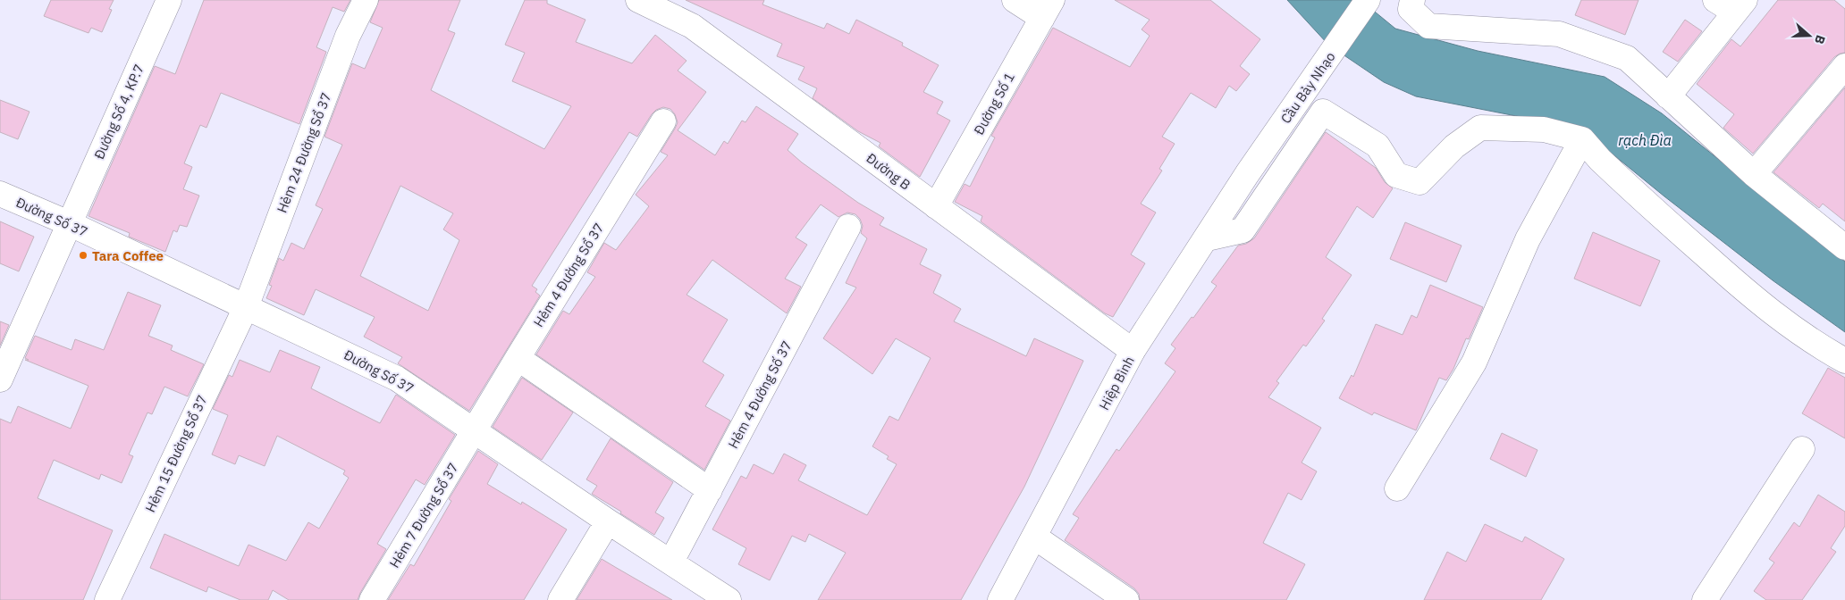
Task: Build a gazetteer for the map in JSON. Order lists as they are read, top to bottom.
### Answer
{
  "streets": {
    "street": [
      "Cầu Bảy Nhạo",
      "Đường Số 1",
      "Đường Số 4, KP.7",
      "Hẻm 24 Đường Sổ 37",
      "Đường B",
      "Đường Số 37",
      "Hẻm 4 Đường Sổ 37",
      "Hiệp Bình",
      "Hẻm 4 Đường Số 37",
      "Hẻm 15 Đường Sổ 37",
      "Hẻm 7 Đường Sổ 37"
    ]
  },
  "crossings": [
    ["Cầu Bảy Nhạo", "Hiệp Bình"],
    ["Đường Số 1", "Đường B"],
    ["Đường Số 4, KP.7", "Đường Số 37"],
    ["Hẻm 24 Đường Sổ 37", "Đường Số 37"],
    ["Hẻm 24 Đường Sổ 37", "Hẻm 15 Đường Sổ 37"],
    ["Đường B", "Hiệp Bình"],
    ["Đường Số 37", "Hẻm 4 Đường Sổ 37"],
    ["Đường Số 37", "Hẻm 4 Đường Số 37"],
    ["Đường Số 37", "Hẻm 15 Đường Sổ 37"],
    ["Đường Số 37", "Hẻm 7 Đường Sổ 37"],
    ["Hẻm 4 Đường Sổ 37", "Hẻm 7 Đường Sổ 37"]
  ],
  "water": ["rạch Đìa"],
  "places": ["Tara Coffee"],
  "north": "right"
}
